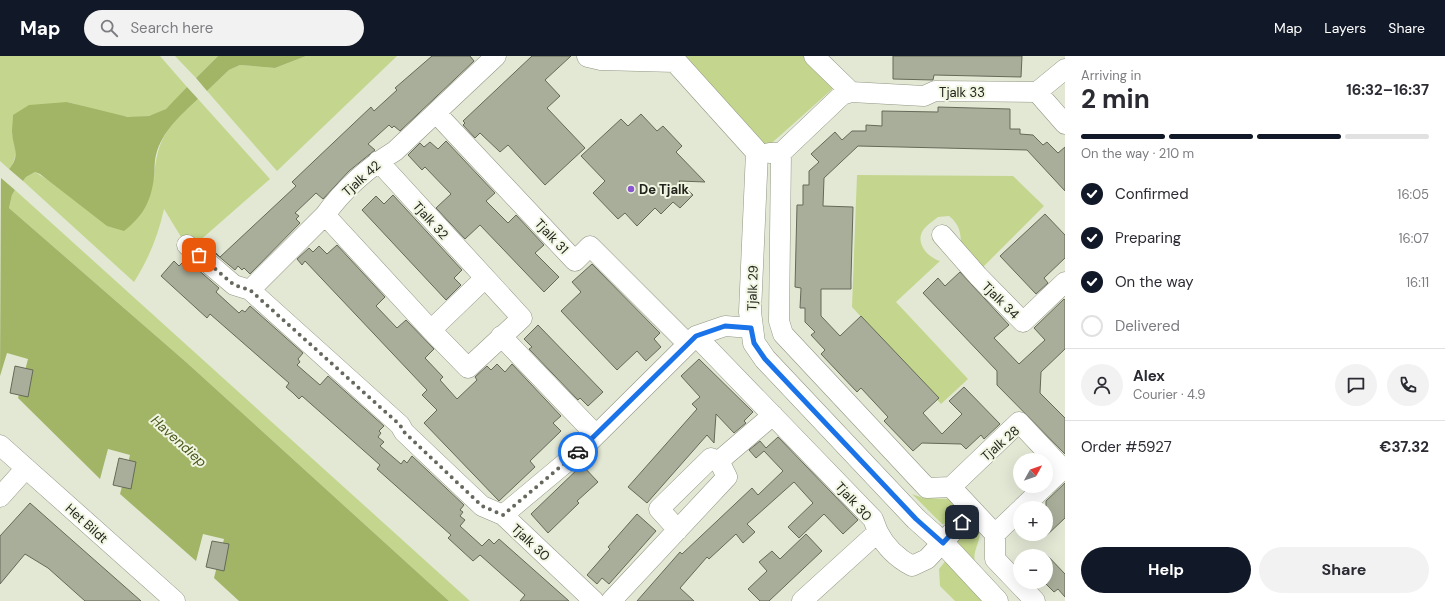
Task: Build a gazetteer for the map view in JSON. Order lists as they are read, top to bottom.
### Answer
{
  "streets": {
    "street": [
      "Tjalk 33",
      "Tjalk 42",
      "Tjalk 32",
      "Tjalk 31",
      "Tjalk 29",
      "Tjalk 34",
      "Tjalk 28",
      "Tjalk 30",
      "Het Bildt"
    ]
  },
  "crossings": [
    ["Tjalk 42", "Tjalk 32"],
    ["Tjalk 42", "Tjalk 31"],
    ["Tjalk 31", "Tjalk 30"],
    ["Tjalk 29", "Tjalk 28"],
    ["Tjalk 29", "Tjalk 30"]
  ],
  "water": ["Havendiep"],
  "places": ["De Tjalk"],
  "north": "top right",
  "page": {
    "header": "Map",
    "search": "Search here",
    "nav": ["Map", "Layers", "Share"],
    "heading": ["2 min", "Arriving in", "16:32–16:37"],
    "panel": [
      "Alex",
      "Courier · 4.9",
      "Order #5927",
      "€37.32"
    ],
    "bar": "On the way · 210 m",
    "list": [
      ["Confirmed", "16:05"],
      ["Preparing", "16:07"],
      ["On the way", "16:11"],
      "Delivered"
    ],
    "map_buttons": ["+", "−"],
    "buttons": ["Help", "Share"]
  }
}
